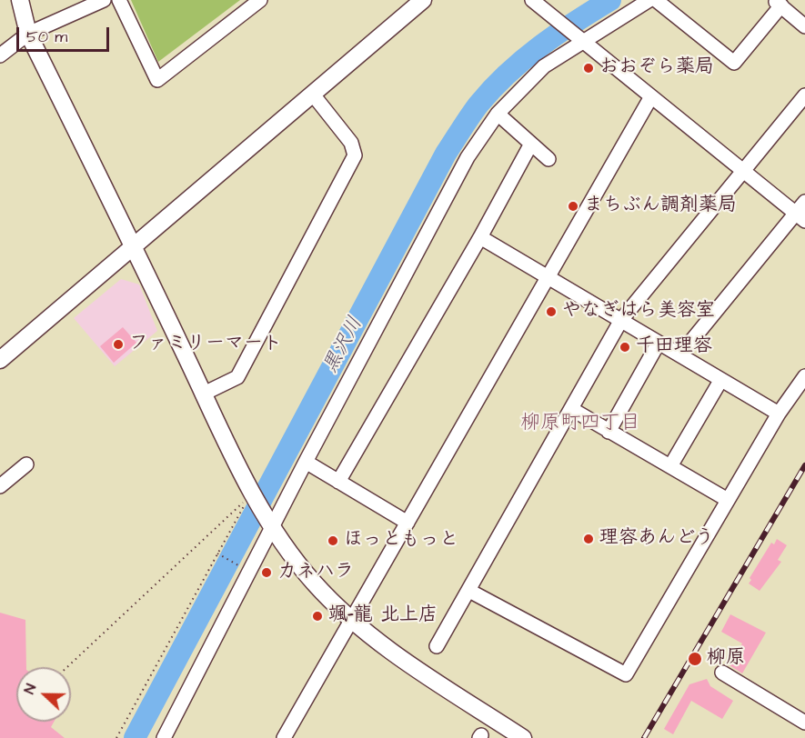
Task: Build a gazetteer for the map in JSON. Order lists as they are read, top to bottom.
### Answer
{
  "districts": ["柳原町四丁目"],
  "water": ["黒沢川"],
  "places": [
    "おおぞら薬局",
    "まちぶん調剤薬局",
    "やなぎはら美容室",
    "ファミリーマート",
    "千田理容",
    "理容あんどう",
    "ほっともっと",
    "カネハラ",
    "颯-龍 北上店",
    "柳原"
  ],
  "scale_bar": "50 m",
  "north": "left"
}
